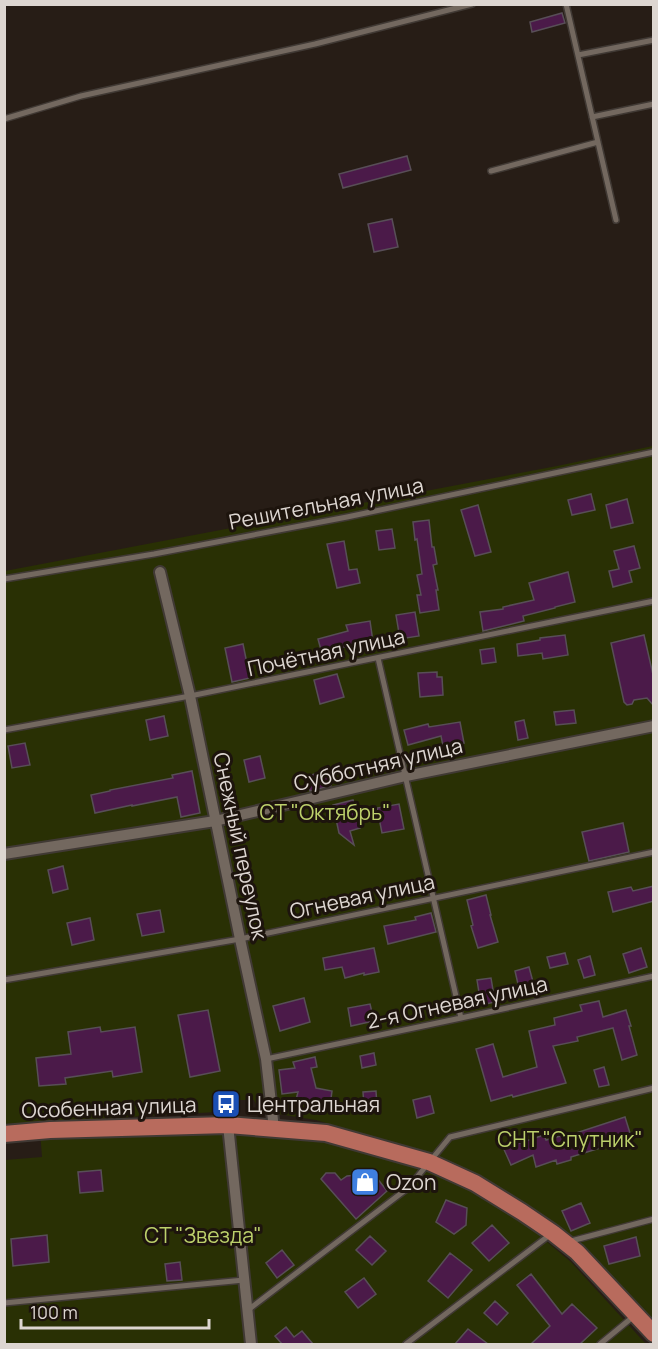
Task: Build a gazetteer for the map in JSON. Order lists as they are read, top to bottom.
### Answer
{
  "streets": {
    "main road": ["Особенная улица"],
    "street": ["Субботняя улица", "Снежный переулок"],
    "lane": [
      "Решительная улица",
      "Почётная улица",
      "Огневая улица",
      "2-я Огневая улица"
    ]
  },
  "crossings": [
    ["Почётная улица", "Снежный переулок"],
    ["Субботняя улица", "Снежный переулок"],
    ["Снежный переулок", "Огневая улица"],
    ["Снежный переулок", "2-я Огневая улица"],
    ["Снежный переулок", "Особенная улица"]
  ],
  "parks": ["СТ \"Октябрь\"", "СНТ \"Спутник\"", "СТ \"Звезда\""],
  "places": {
    "bus stop": ["Центральная"],
    "shop": ["Ozon"]
  },
  "scale_bar": "100 m"
}
